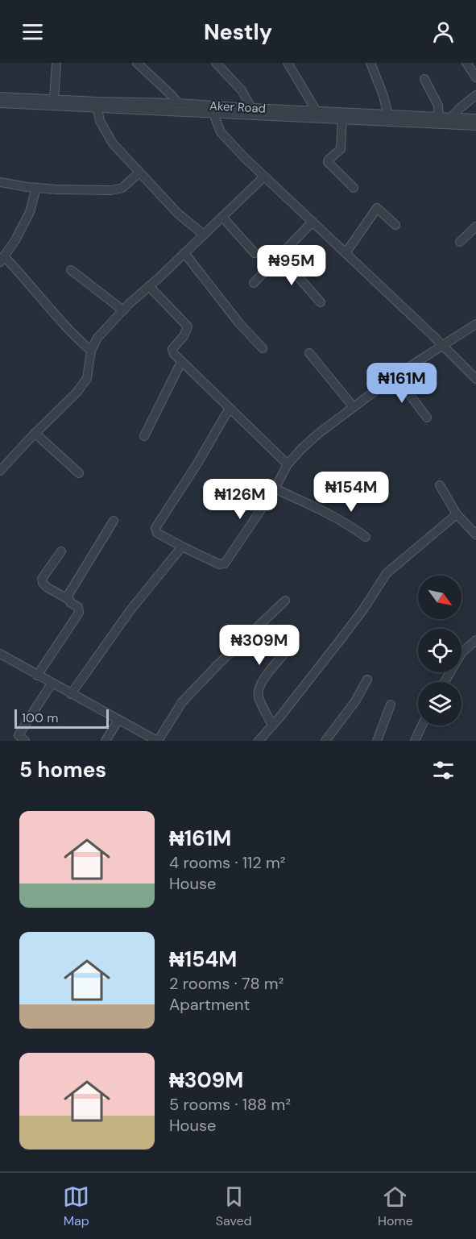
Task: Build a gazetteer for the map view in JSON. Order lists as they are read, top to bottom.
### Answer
{
  "streets": {
    "street": ["Aker Road"]
  },
  "scale_bar": "100 m",
  "north": "bottom right",
  "page": {
    "header": "Nestly",
    "price": [
      "₦95M",
      "₦161M",
      "₦154M",
      "₦126M",
      "₦309M"
    ],
    "scale": "100 m",
    "heading": "5 homes",
    "list": [
      {
        "name": "₦161M",
        "note": "4 rooms · 112 m² · House"
      },
      {
        "name": "₦154M",
        "note": "2 rooms · 78 m² · Apartment"
      },
      {
        "name": "₦309M",
        "note": "5 rooms · 188 m² · House"
      }
    ],
    "tabs": ["Map", "Saved", "Home"]
  }
}
